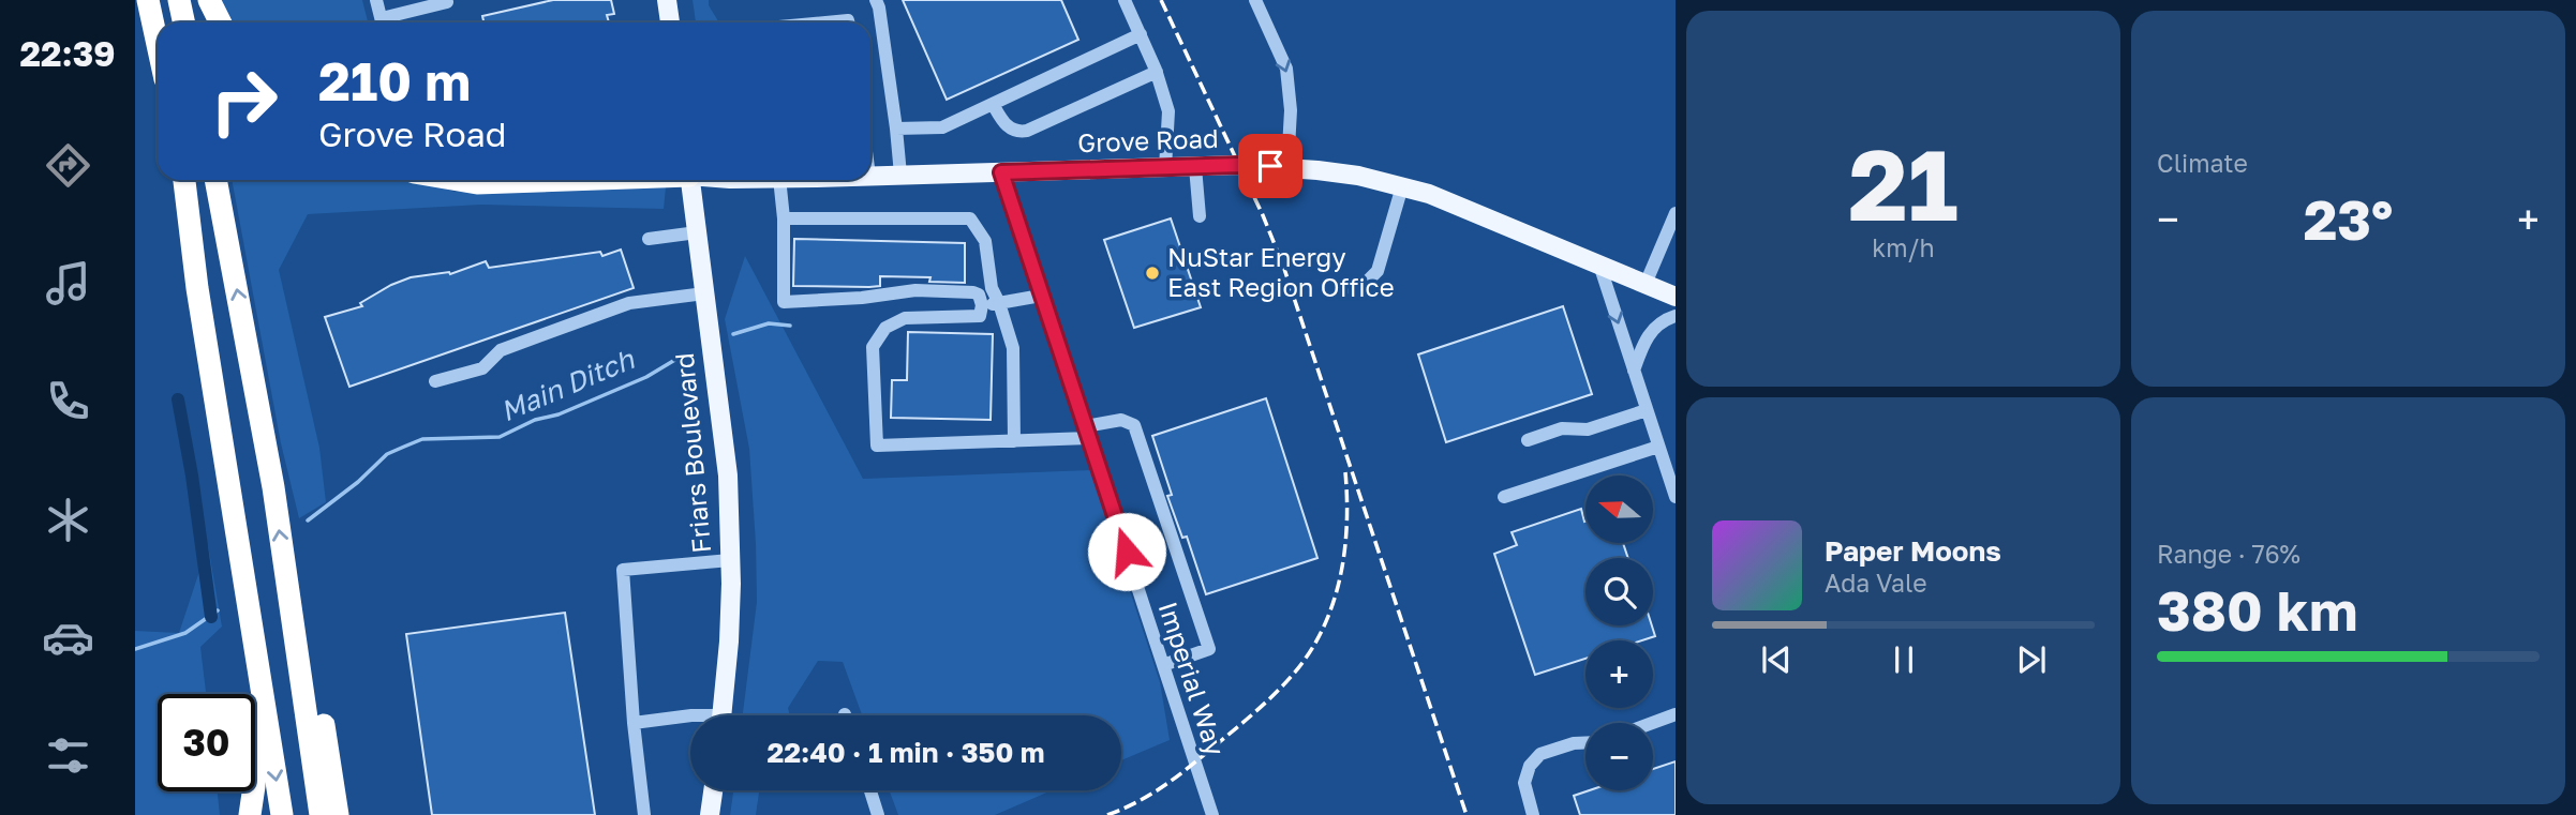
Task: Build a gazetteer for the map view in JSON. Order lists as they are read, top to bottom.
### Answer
{
  "streets": {
    "main road": ["Grove Road", "Friars Boulevard"],
    "street": ["Imperial Way"]
  },
  "crossings": [
    ["Grove Road", "Imperial Way"]
  ],
  "water": ["Main Ditch"],
  "places": ["NuStar Energy East Region Office"],
  "north": "left",
  "page": {
    "tabs": "22:39",
    "tile": [
      ["21", "km/h"],
      "Climate",
      ["Range · 76%", "380 km"]
    ],
    "turn": ["210 m", "Grove Road"],
    "heat": ["−", "23°", "+"],
    "map_buttons": ["+", "−"],
    "song": ["Paper Moons", "Ada Vale"],
    "limit": "30",
    "trip": "22:40 · 1 min · 350 m"
  }
}
